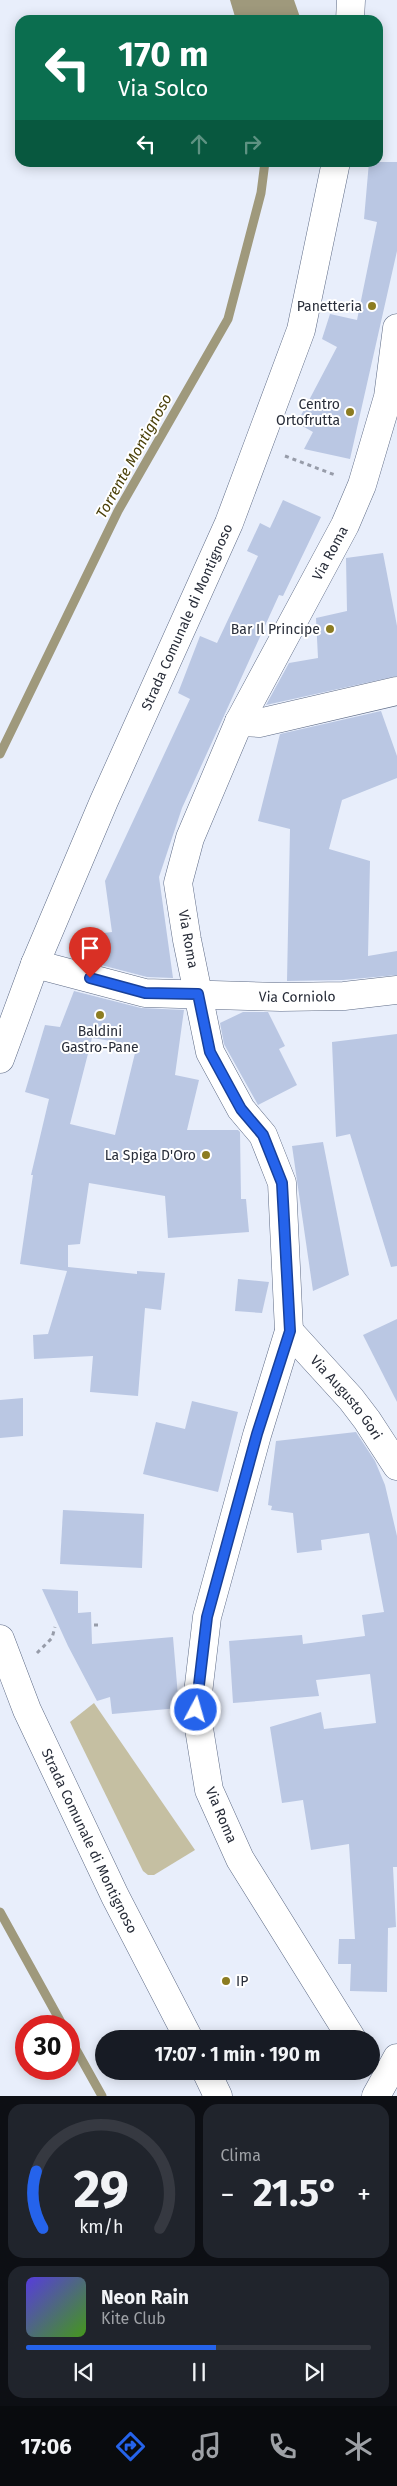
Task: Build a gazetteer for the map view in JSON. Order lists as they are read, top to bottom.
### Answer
{
  "streets": {
    "street": [
      "Via Roma",
      "Strada Comunale di Montignoso",
      "Via Corniolo",
      "Via Augusto Gori"
    ]
  },
  "crossings": [
    ["Via Roma", "Via Corniolo"],
    ["Via Roma", "Via Augusto Gori"],
    ["Strada Comunale di Montignoso", "Via Corniolo"]
  ],
  "water": ["Torrente Montignoso"],
  "places": [
    "Panetteria",
    "Centro Ortofrutta",
    "Bar Il Principe",
    "Baldini Gastro-Pane",
    "La Spiga D'Oro",
    "IP"
  ],
  "page": {
    "turn": ["170 m", "Via Solco"],
    "limit": "30",
    "trip": "17:07 · 1 min · 190 m",
    "tile": "Clima",
    "heat": ["−", "21.5°", "+"],
    "song": ["Neon Rain", "Kite Club"],
    "tabs": "17:06",
    "gauge": ["29", "km/h"]
  }
}
